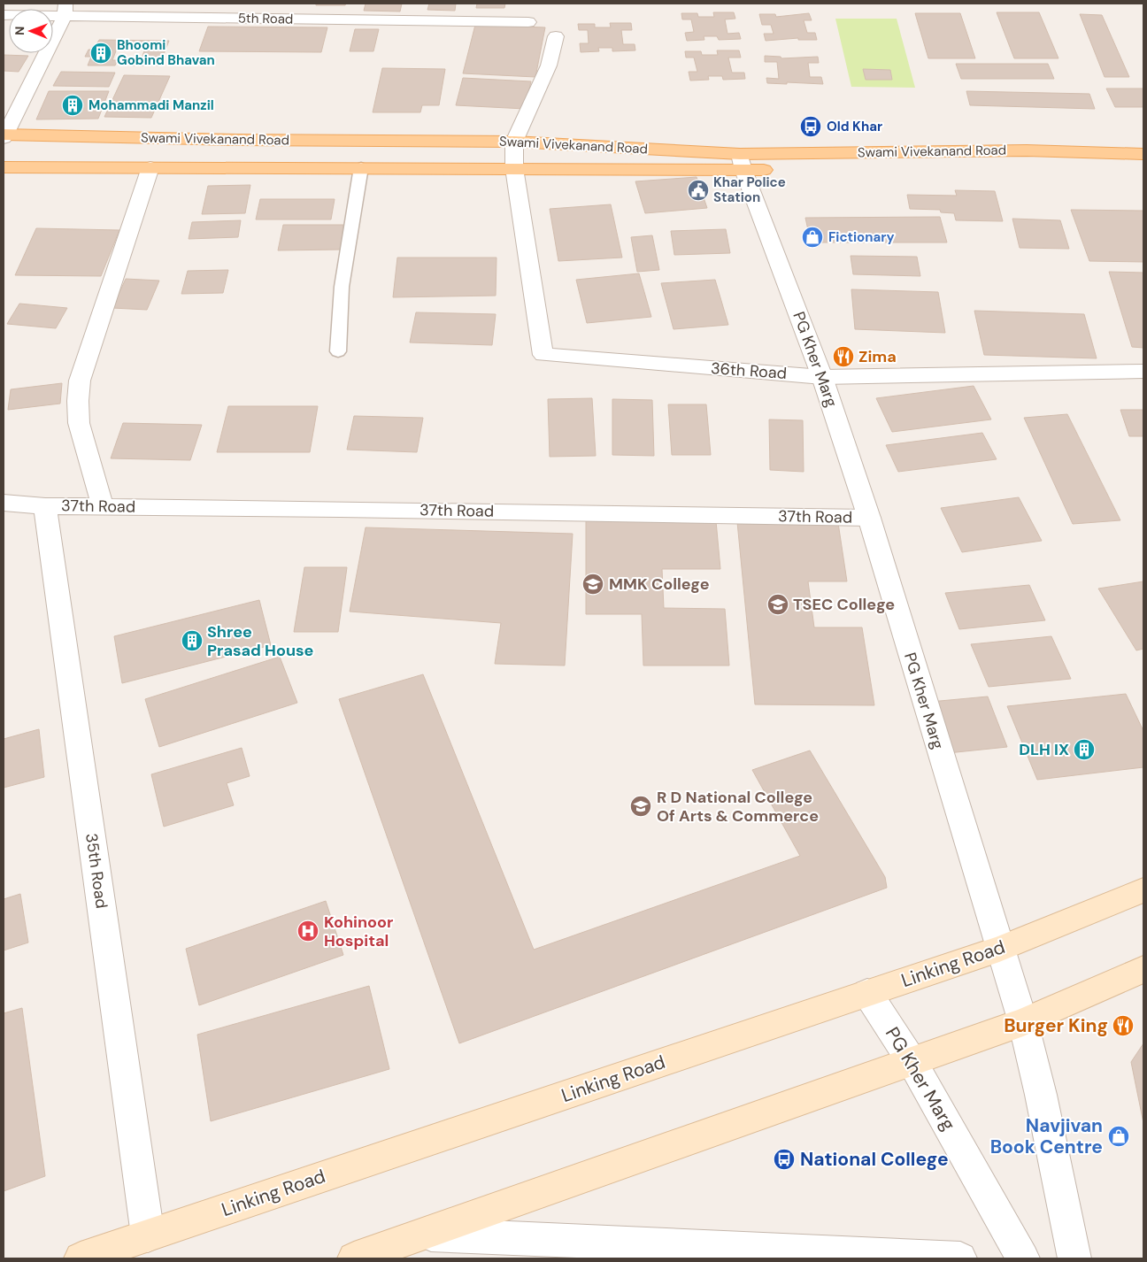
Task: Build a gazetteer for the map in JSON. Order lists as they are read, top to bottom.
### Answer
{
  "streets": {
    "main road": ["Swami Vivekanand Road", "Linking Road"],
    "street": [
      "5th Road",
      "PG Kher Marg",
      "36th Road",
      "37th Road",
      "35th Road"
    ]
  },
  "crossings": [
    ["Swami Vivekanand Road", "PG Kher Marg"],
    ["Swami Vivekanand Road", "36th Road"],
    ["PG Kher Marg", "36th Road"],
    ["PG Kher Marg", "37th Road"],
    ["PG Kher Marg", "Linking Road"],
    ["37th Road", "35th Road"],
    ["35th Road", "Linking Road"]
  ],
  "places": {
    "building": [
      "Bhoomi Gobind Bhavan",
      "Mohammadi Manzil",
      "Shree Prasad House",
      "DLH IX"
    ],
    "bus stop": ["Old Khar", "National College"],
    "public building": ["Khar Police Station"],
    "shop": ["Fictionary", "Navjivan Book Centre"],
    "restaurant": ["Zima", "Burger King"],
    "school or university": ["MMK College", "TSEC College", "R D National College Of Arts & Commerce"],
    "hospital": ["Kohinoor Hospital"]
  },
  "north": "left"
}
